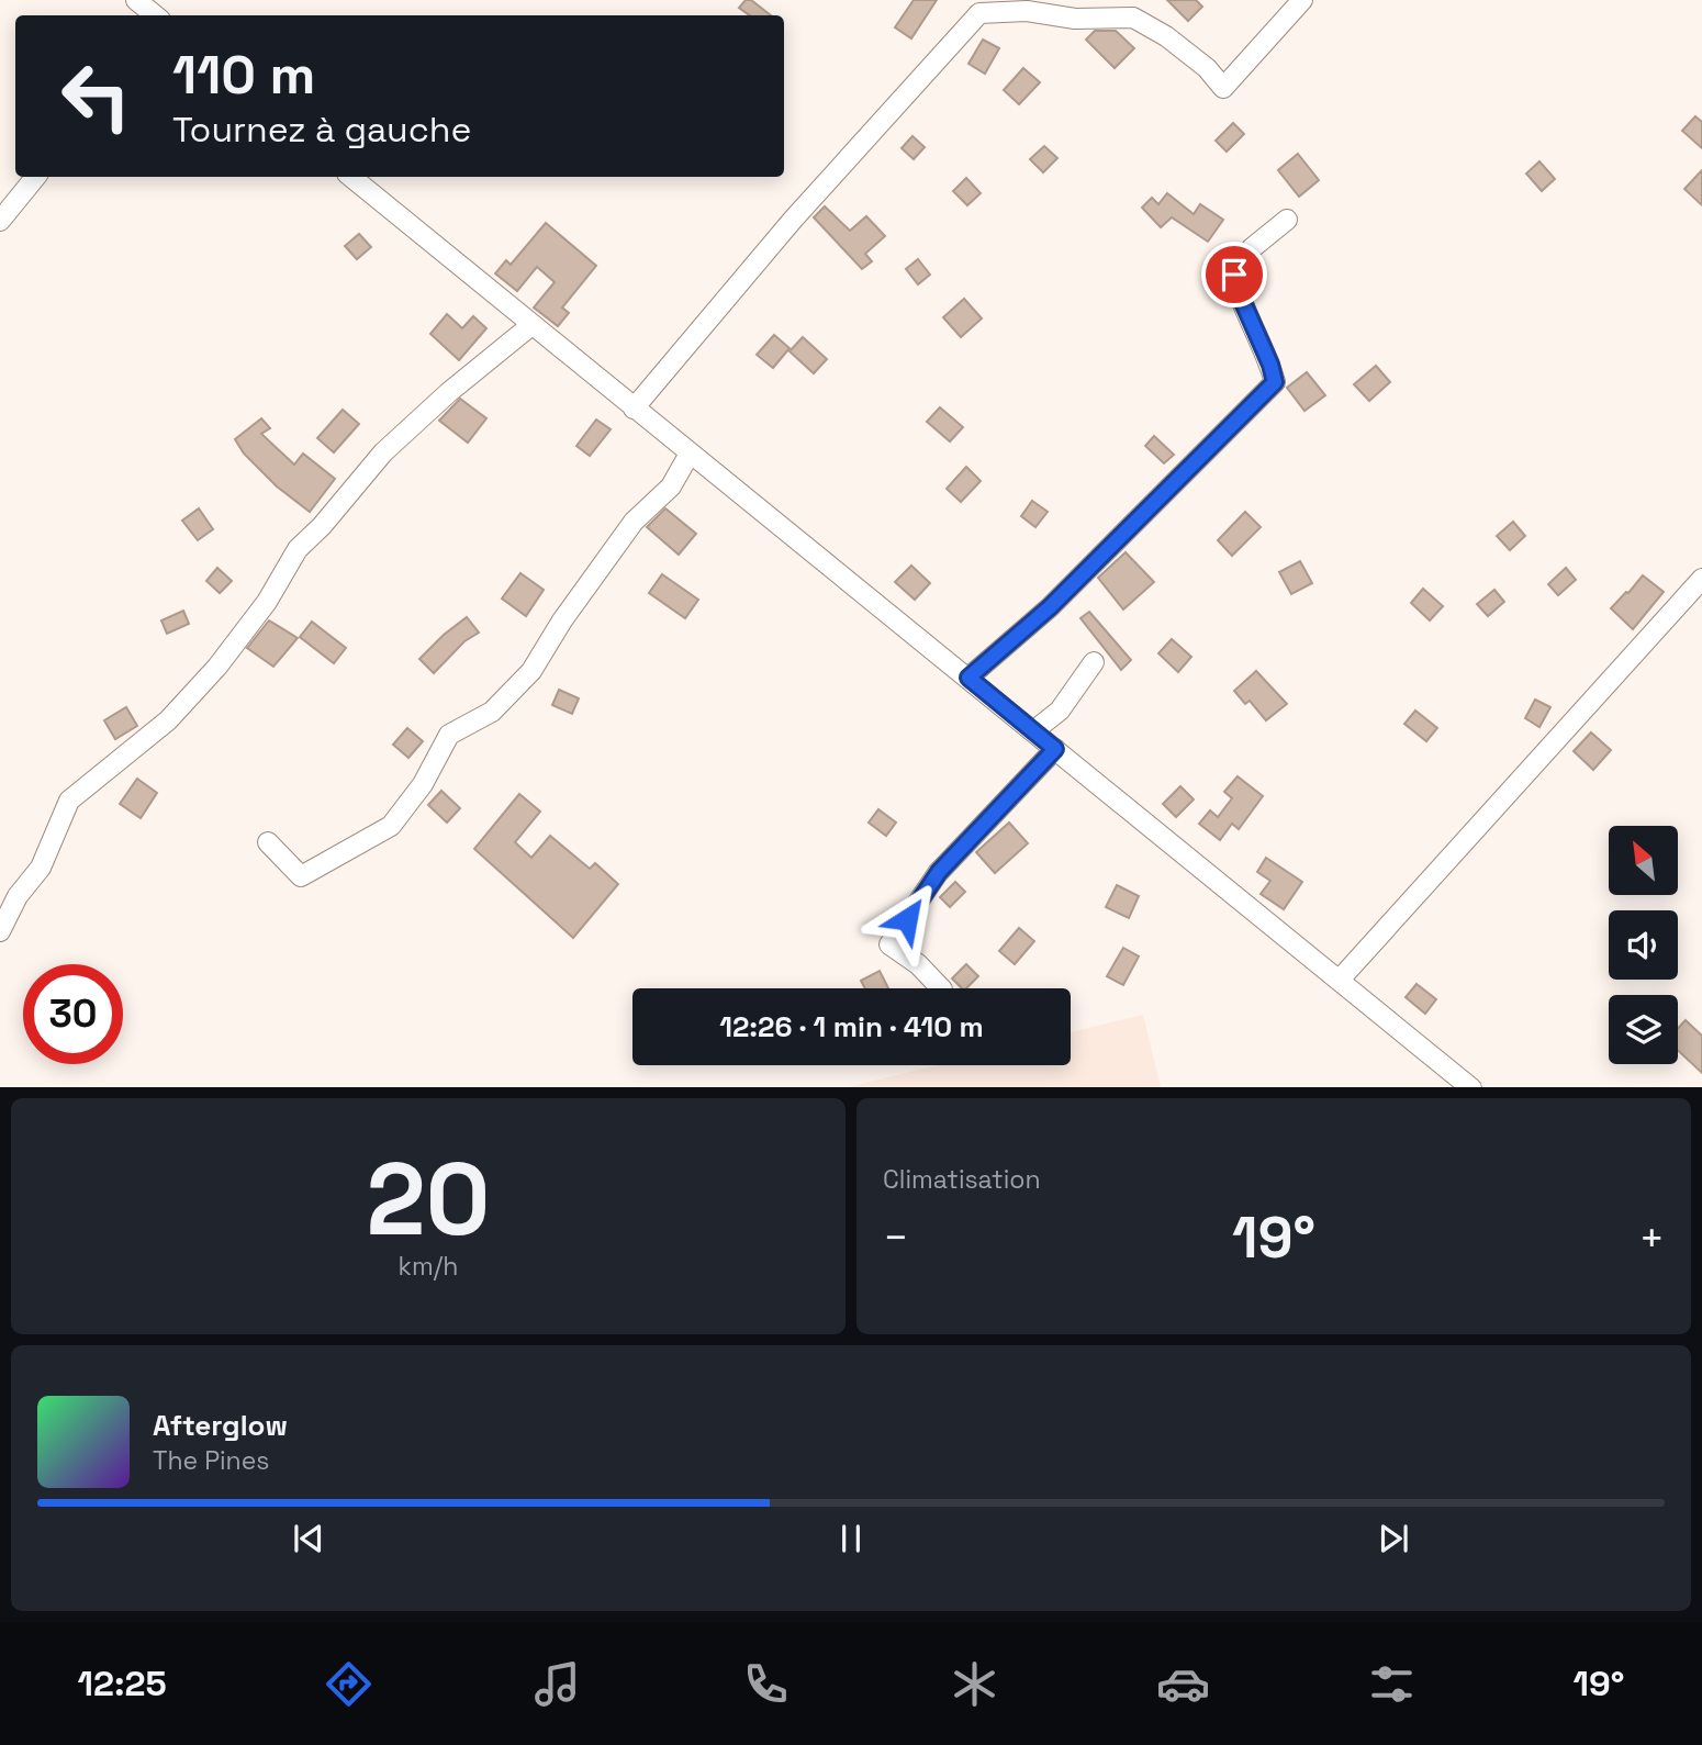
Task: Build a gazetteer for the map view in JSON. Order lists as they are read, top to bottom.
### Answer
{
  "north": "top left",
  "page": {
    "turn": ["110 m", "Tournez à gauche"],
    "limit": "30",
    "trip": "12:26 · 1 min · 410 m",
    "tile": [
      ["20", "km/h"],
      "Climatisation"
    ],
    "heat": ["−", "19°", "+"],
    "song": ["Afterglow", "The Pines"],
    "tabs": ["12:25", "19°"]
  }
}
